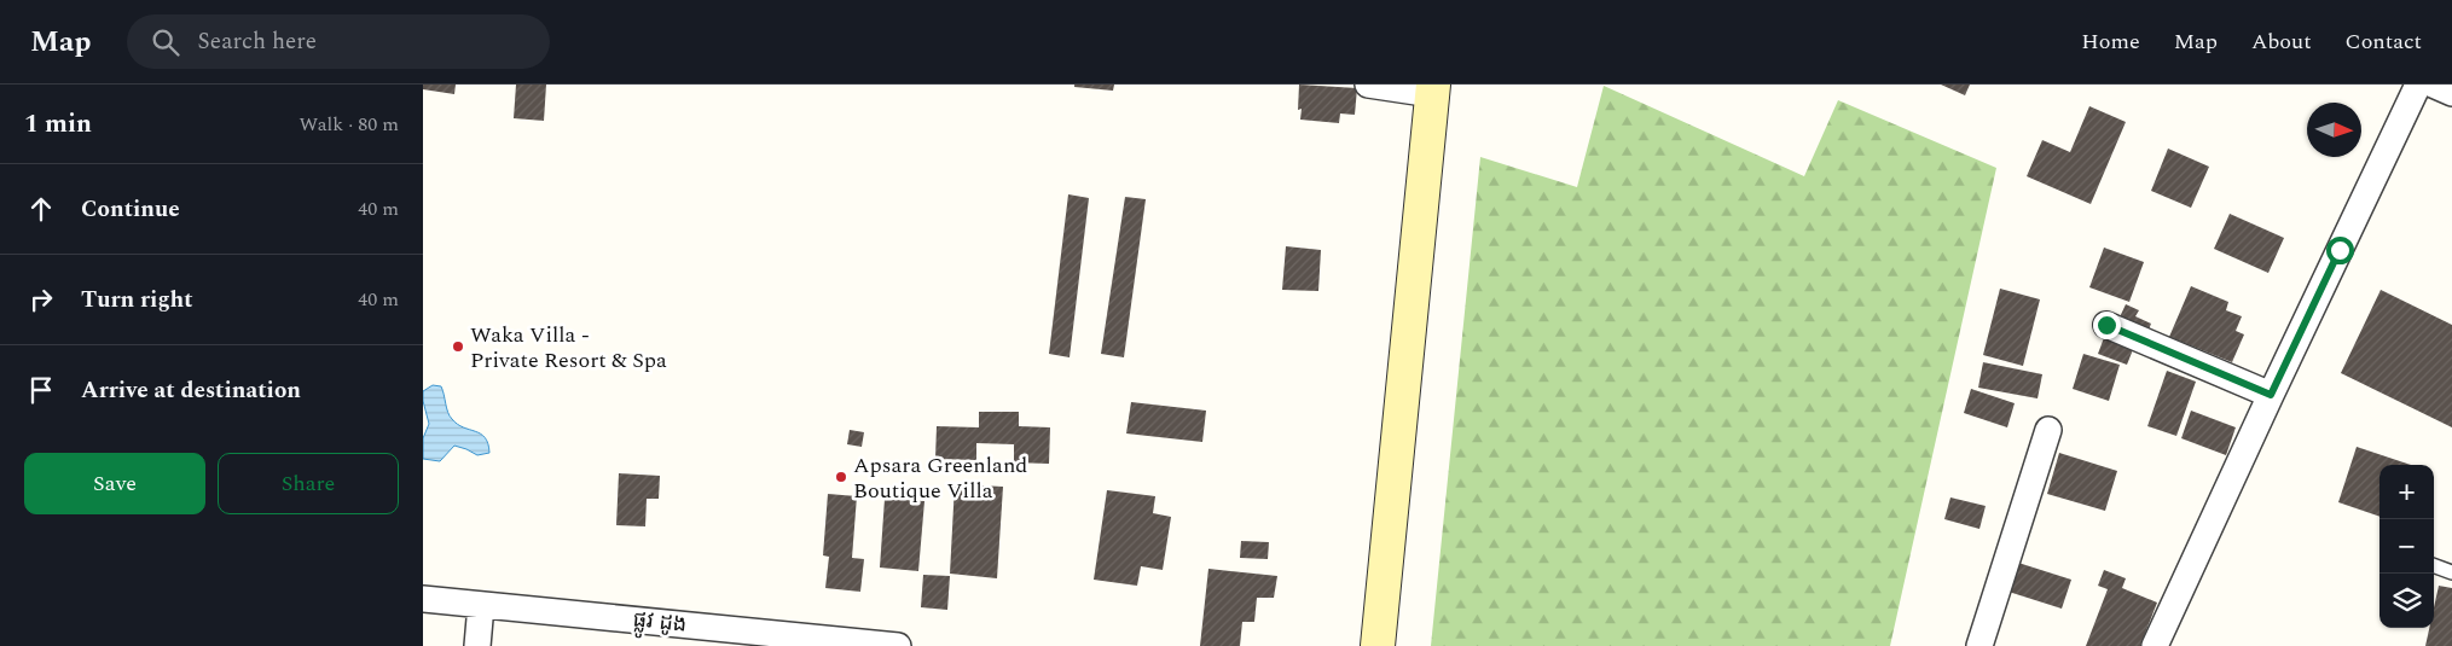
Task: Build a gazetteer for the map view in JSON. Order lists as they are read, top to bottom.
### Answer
{
  "streets": {
    "street": ["ផ្លូវ ដូង"]
  },
  "places": ["Waka Villa - Private Resort & Spa", "Apsara Greenland Boutique Villa"],
  "north": "right",
  "page": {
    "header": "Map",
    "search": "Search here",
    "nav": [
      "Home",
      "Map",
      "About",
      "Contact"
    ],
    "heading": ["1 min", "Walk · 80 m"],
    "list": [
      ["Continue", "40 m"],
      ["Turn right", "40 m"],
      "Arrive at destination"
    ],
    "buttons": ["Save", "Share"],
    "map_buttons": ["+", "−"]
  }
}
